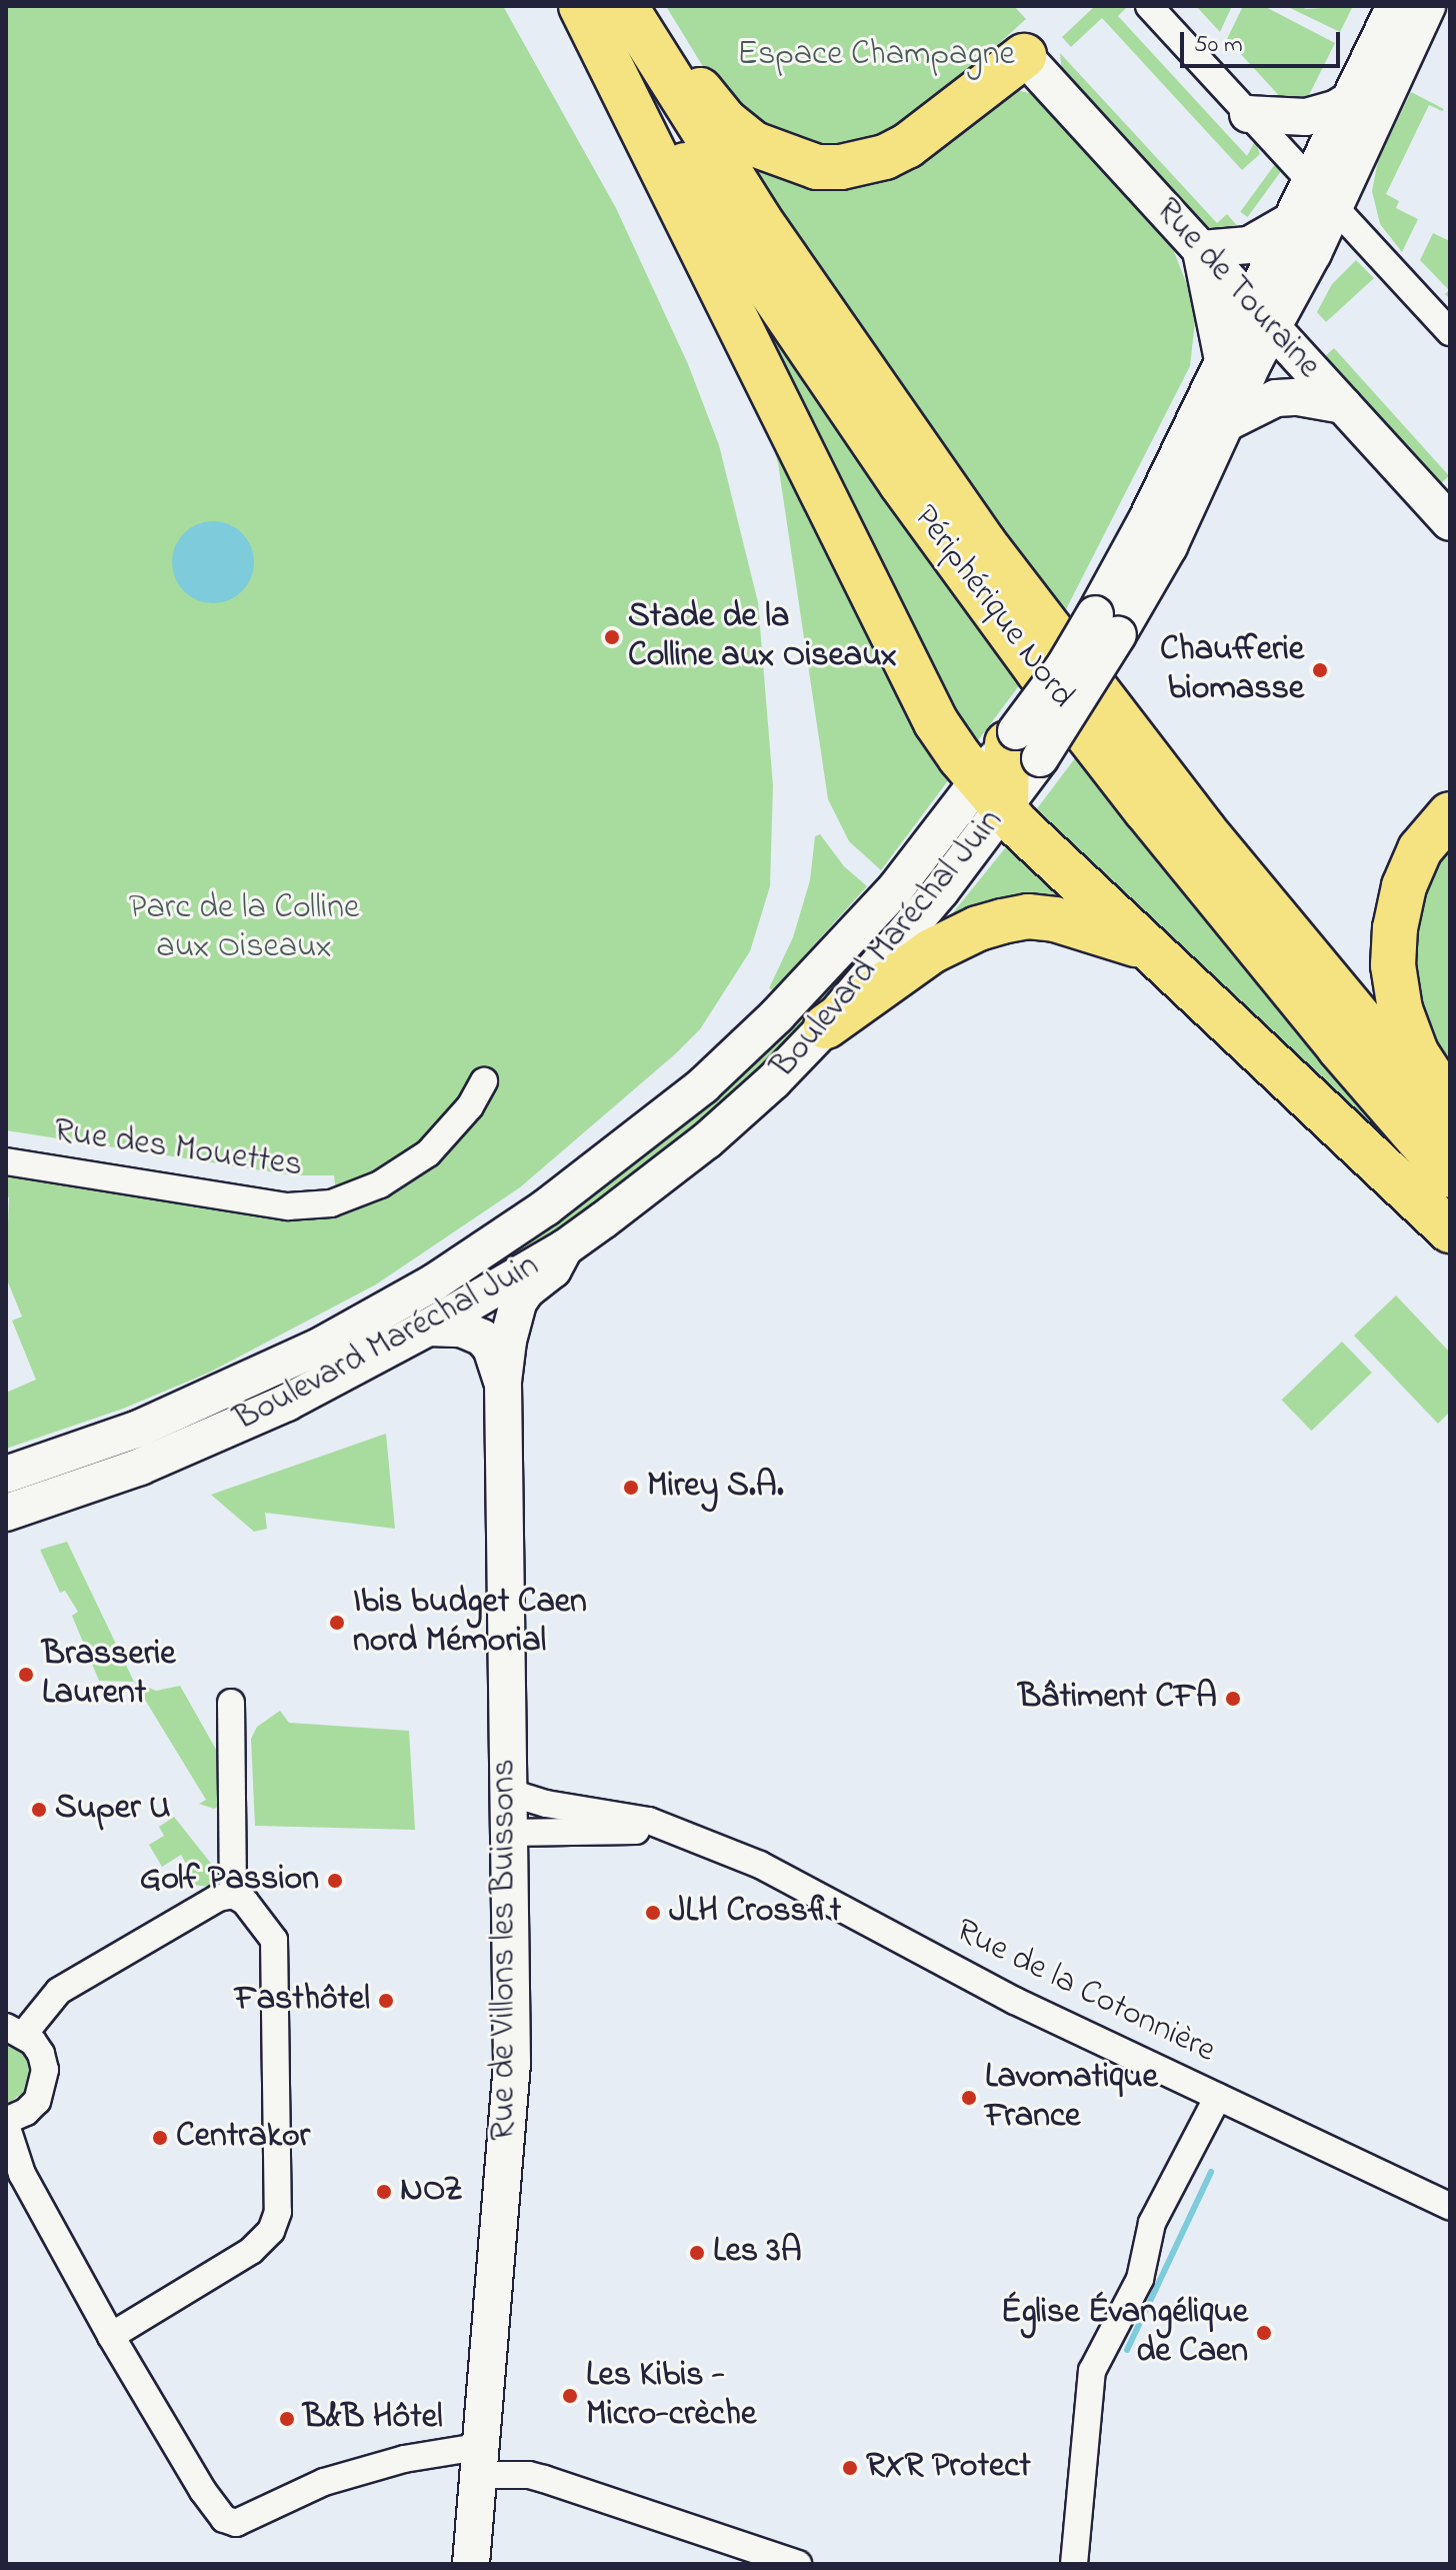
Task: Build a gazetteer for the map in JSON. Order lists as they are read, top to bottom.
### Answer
{
  "streets": {
    "highway": ["Périphérique Nord"],
    "main road": ["Rue de Touraine", "Boulevard Maréchal Juin", "Rue de Villons les Buissons"],
    "street": ["Rue des Mouettes", "Rue de la Cotonnière"]
  },
  "crossings": [
    ["Rue de Villons les Buissons", "Rue de la Cotonnière"]
  ],
  "parks": ["Espace Champagne", "Parc de la Colline aux Oiseaux"],
  "places": [
    "Stade de la Colline aux Oiseaux",
    "Chaufferie biomasse",
    "Mirey S.A.",
    "Ibis budget Caen nord Mémorial",
    "Brasserie Laurent",
    "Bâtiment CFA",
    "Super U",
    "Golf Passion",
    "JLH Crossfit",
    "Fasthôtel",
    "Lavomatique France",
    "Centrakor",
    "NOZ",
    "Les 3A",
    "Église Évangélique de Caen",
    "Les Kibis - Micro-crèche",
    "B&B Hôtel",
    "RXR Protect"
  ],
  "scale_bar": "50 m"
}
